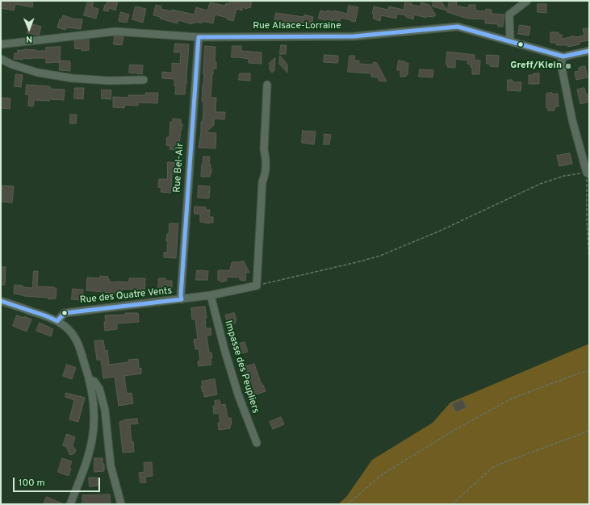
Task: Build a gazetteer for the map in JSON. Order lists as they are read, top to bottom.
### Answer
{
  "streets": {
    "street": [
      "Rue Alsace-Lorraine",
      "Rue Bel-Air",
      "Rue des Quatre Vents",
      "Impasse des Peupliers"
    ]
  },
  "crossings": [
    ["Rue Alsace-Lorraine", "Rue Bel-Air"],
    ["Rue Bel-Air", "Rue des Quatre Vents"],
    ["Rue des Quatre Vents", "Impasse des Peupliers"]
  ],
  "places": ["Greff/Klein"],
  "scale_bar": "100 m",
  "north": "bottom"
}
